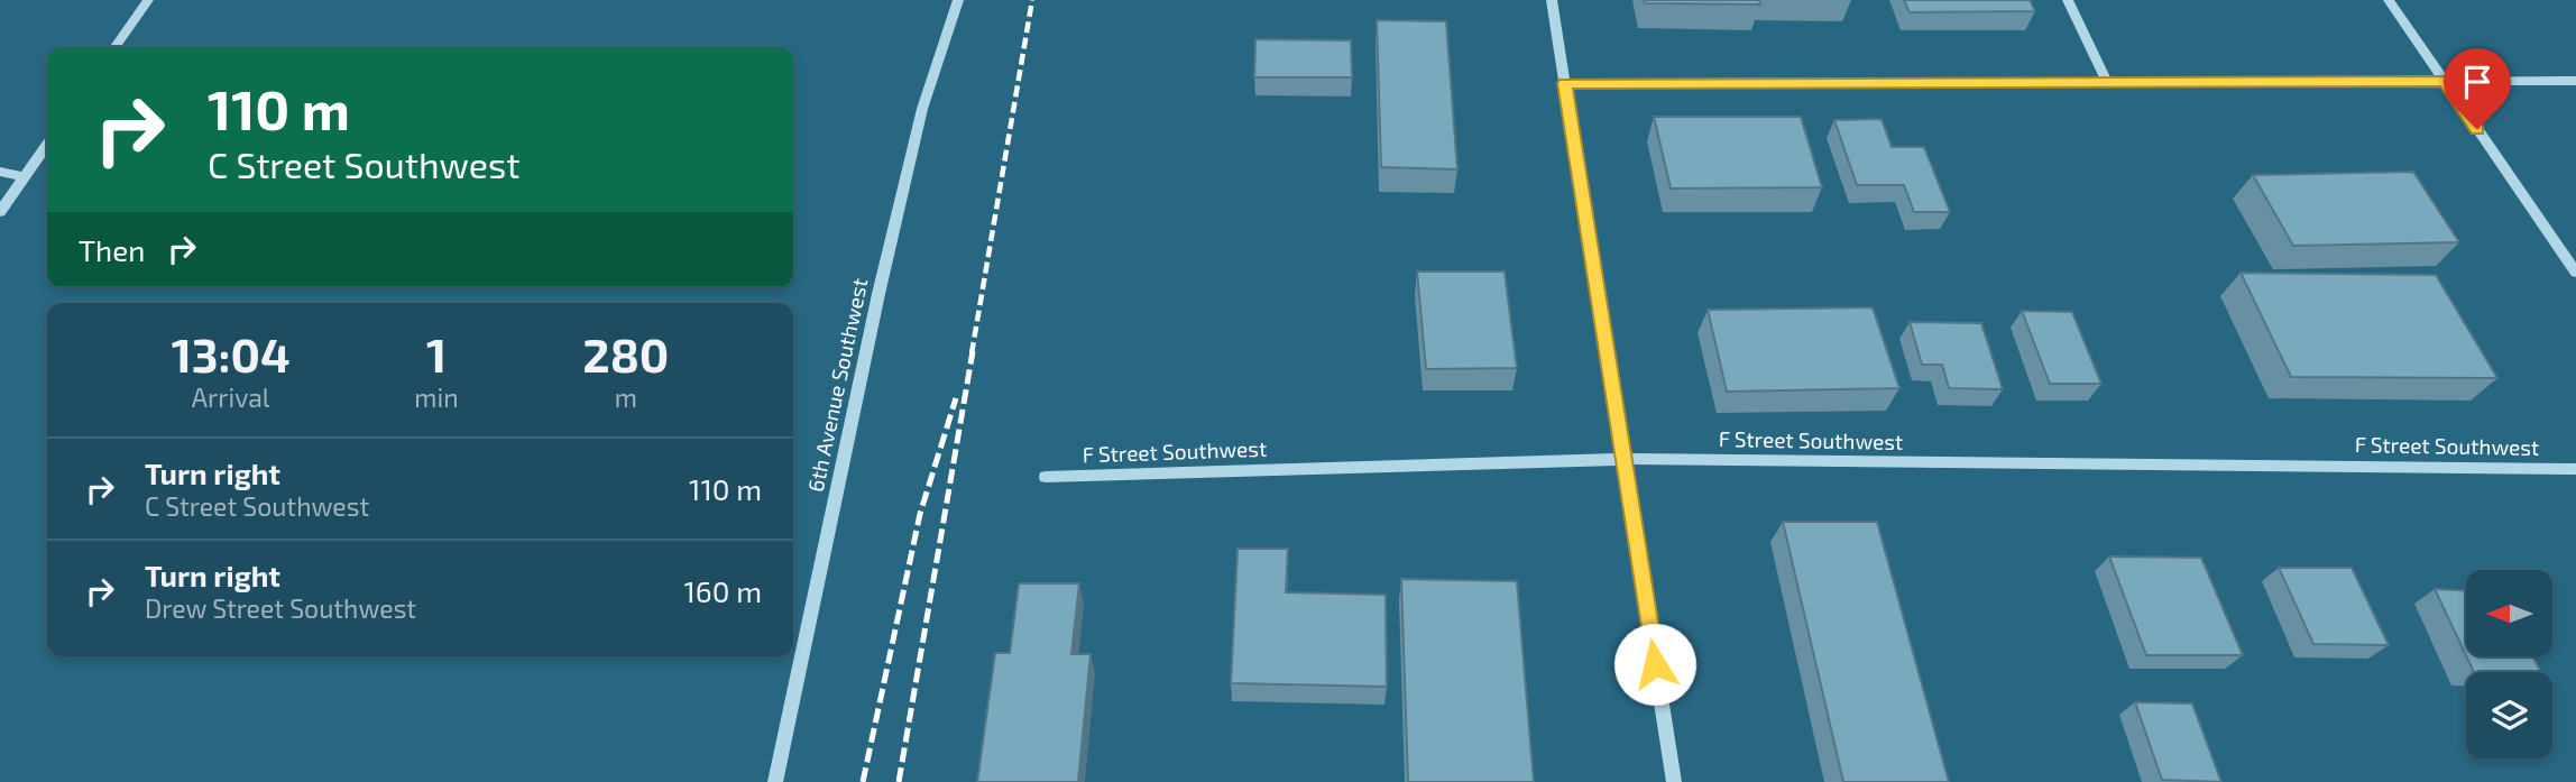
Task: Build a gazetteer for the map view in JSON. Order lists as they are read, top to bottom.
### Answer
{
  "streets": {
    "street": ["6th Avenue Southwest", "F Street Southwest"]
  },
  "north": "left",
  "page": {
    "turn": ["110 m", "C Street Southwest"],
    "then": "Then",
    "eta": [
      "13:04",
      "Arrival",
      "1",
      "min",
      "280",
      "m"
    ],
    "list": [
      {
        "name": "Turn right",
        "note": "C Street Southwest",
        "value": "110 m"
      },
      {
        "name": "Turn right",
        "note": "Drew Street Southwest",
        "value": "160 m"
      }
    ]
  }
}
